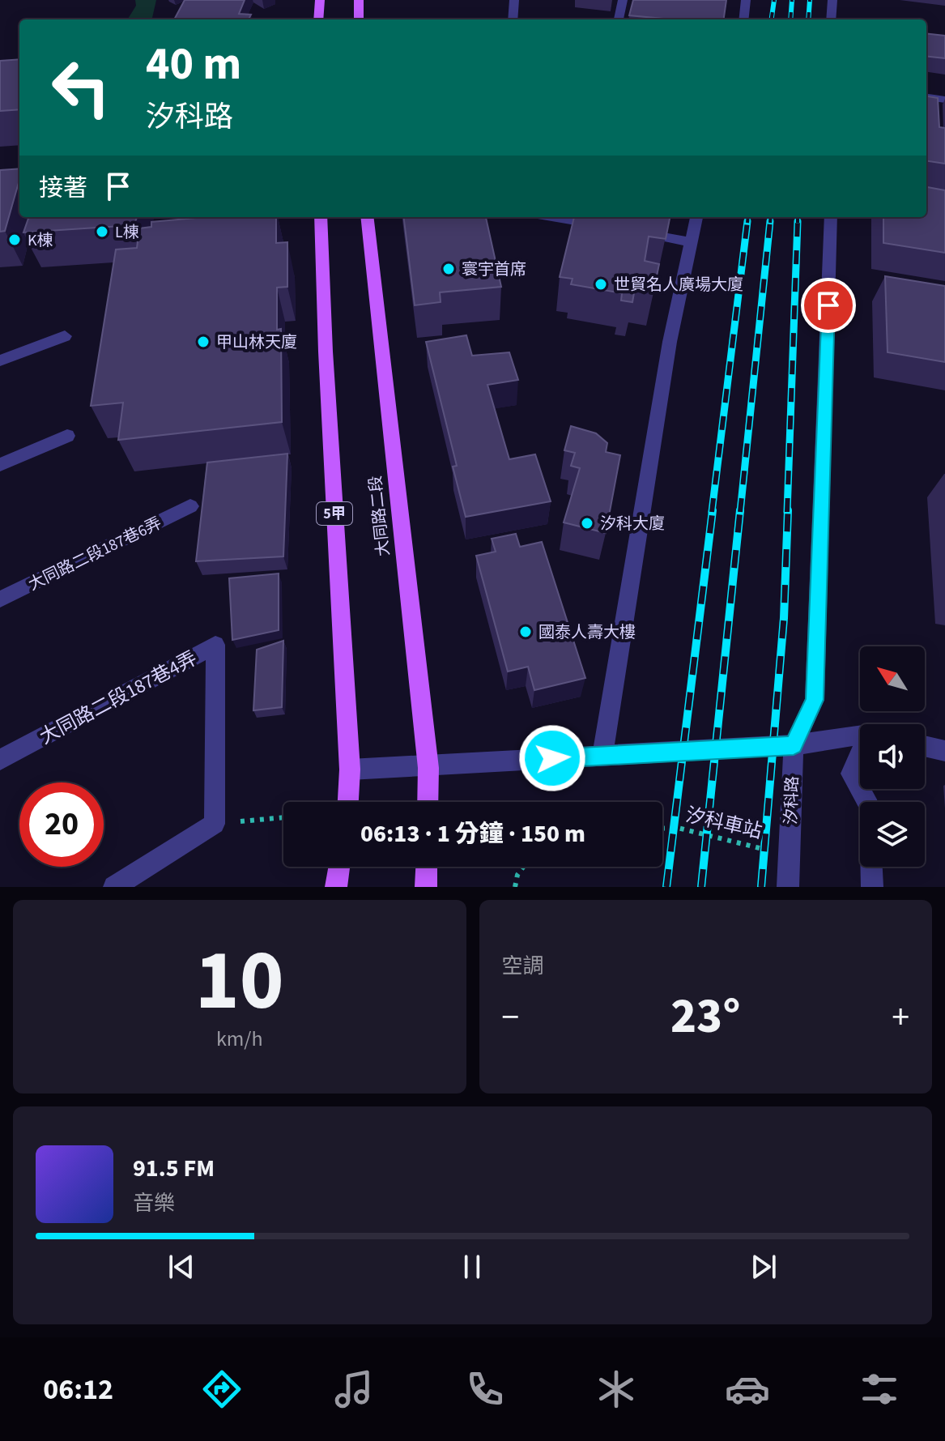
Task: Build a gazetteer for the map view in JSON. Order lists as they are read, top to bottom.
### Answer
{
  "streets": {
    "main road": ["5甲", "大同路二段"],
    "street": ["大同路二段187巷6弄", "大同路二段187巷4弄", "汐科路"],
    "path": ["汐科車站"]
  },
  "crossings": [
    ["汐科路", "汐科車站"]
  ],
  "places": [
    "L棟",
    "K棟",
    "寰宇首席",
    "世貿名人廣場大廈",
    "甲山林天廈",
    "汐科大廈",
    "國泰人壽大樓"
  ],
  "north": "top left",
  "page": {
    "turn": ["40 m", "汐科路"],
    "then": "接著",
    "limit": "20",
    "trip": "06:13 · 1 分鐘 · 150 m",
    "tile": [
      ["10", "km/h"],
      "空調"
    ],
    "heat": ["−", "23°", "+"],
    "song": ["91.5 FM", "音樂"],
    "tabs": "06:12"
  }
}
